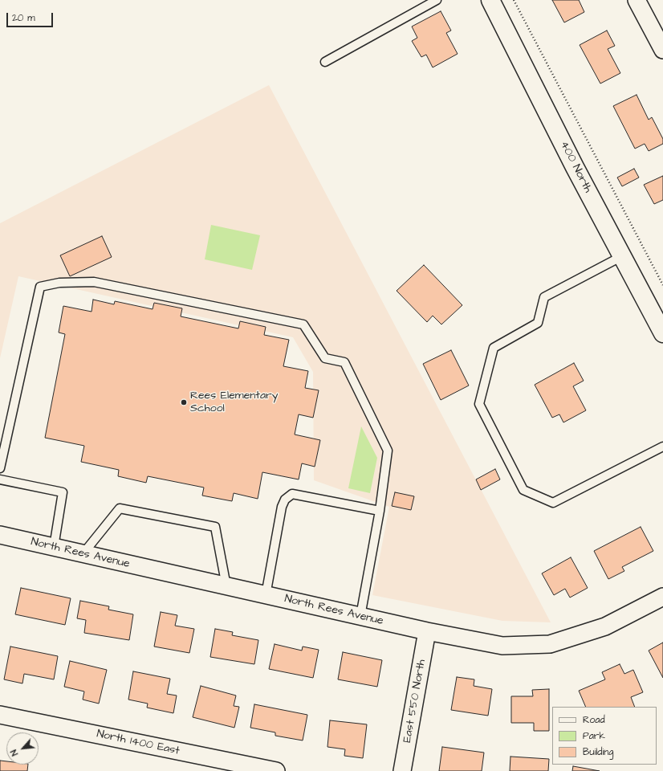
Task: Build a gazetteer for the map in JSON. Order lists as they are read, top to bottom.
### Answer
{
  "streets": {
    "main road": ["400 North"],
    "street": ["North Rees Avenue", "East 550 North", "North 1400 East"]
  },
  "crossings": [
    ["North Rees Avenue", "East 550 North"]
  ],
  "places": ["Rees Elementary School"],
  "legend": ["Road", "Park", "Building"],
  "scale_bar": "20 m",
  "north": "bottom left"
}
